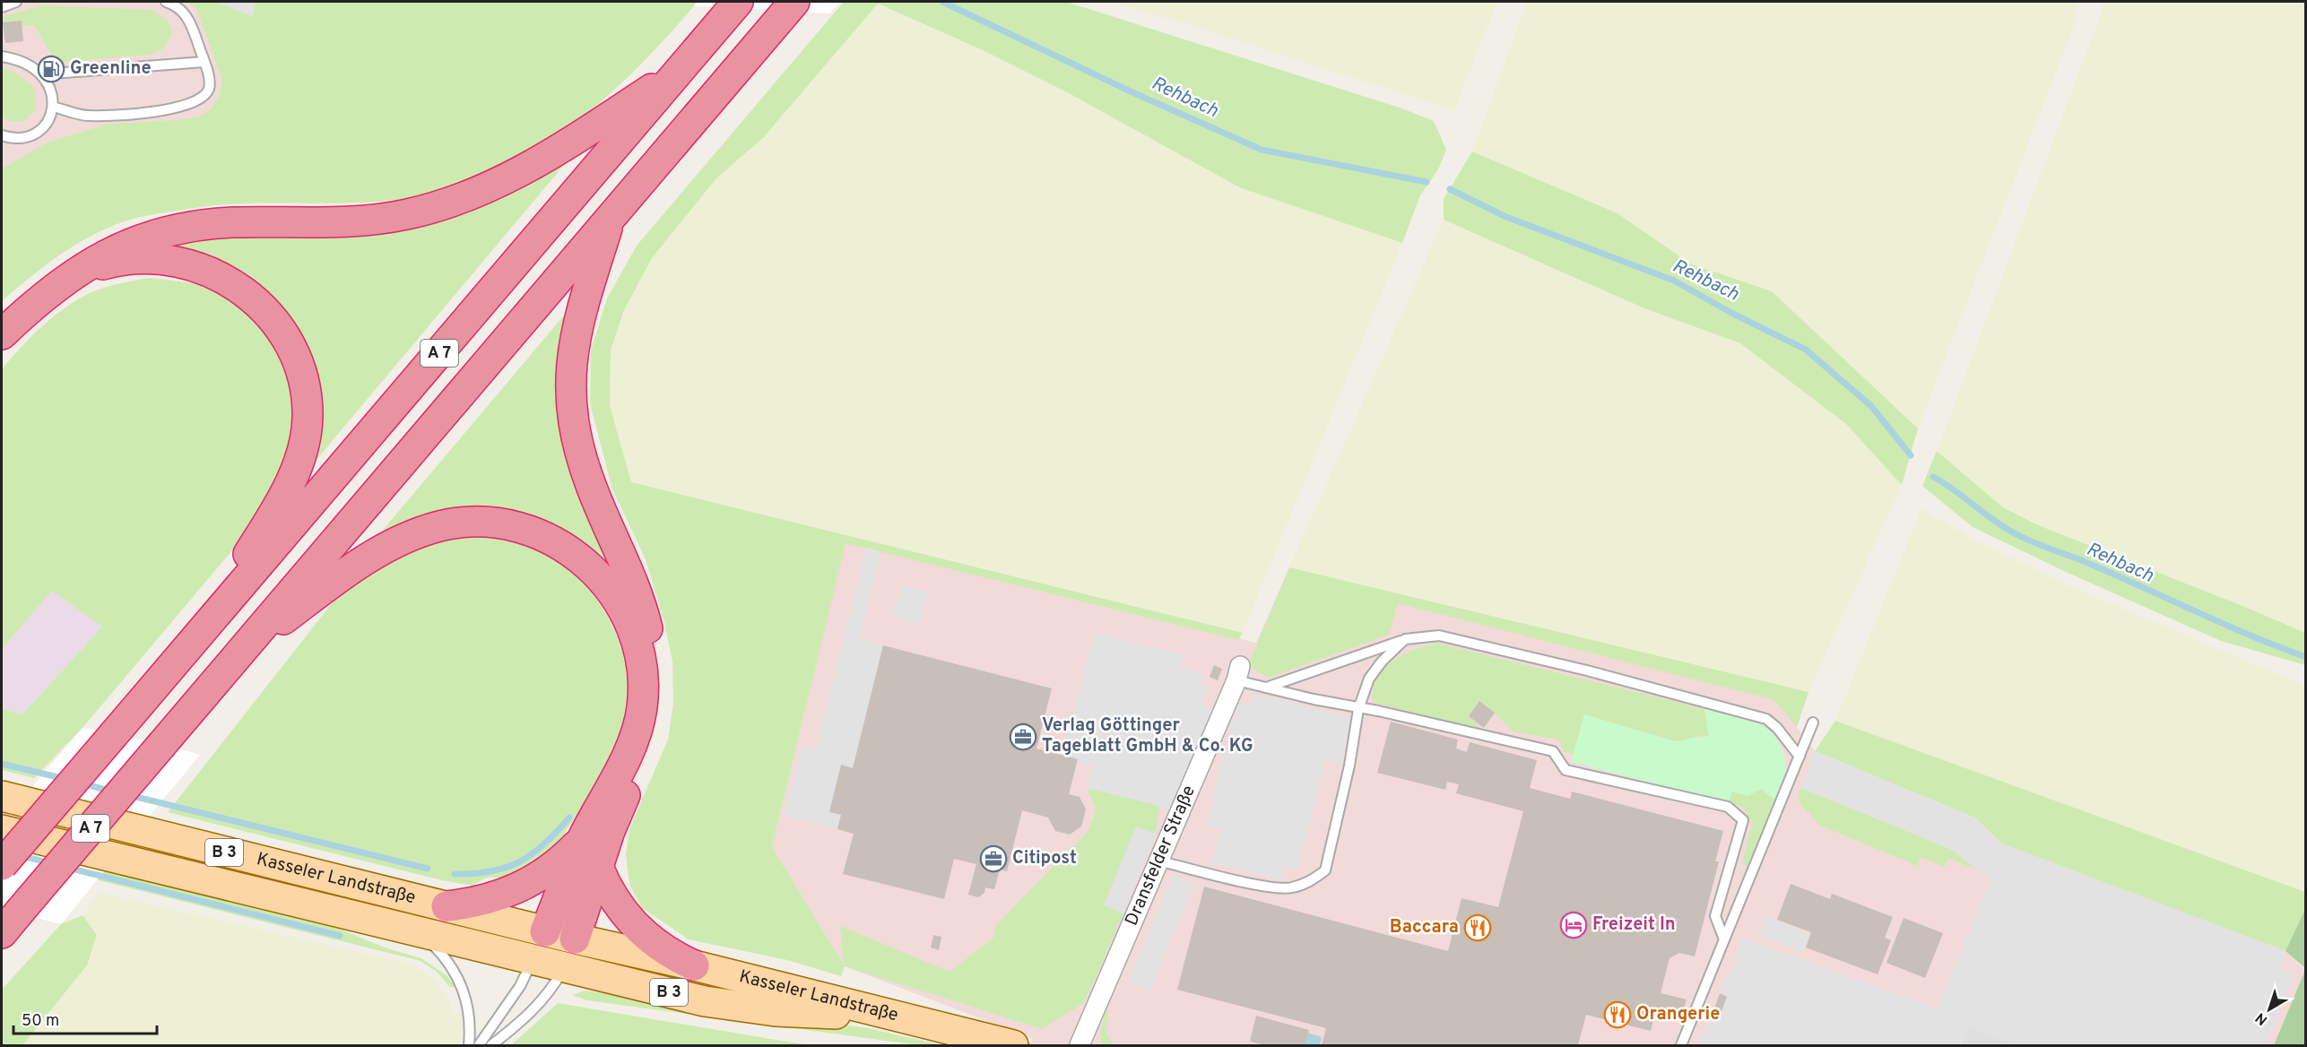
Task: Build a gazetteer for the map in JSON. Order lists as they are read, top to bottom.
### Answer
{
  "streets": {
    "highway": ["A 7"],
    "main road": ["B 3", "Kasseler Landstraße"],
    "street": ["Dransfelder Straße"]
  },
  "crossings": [
    ["B 3", "Kasseler Landstraße"]
  ],
  "water": ["Rehbach"],
  "places": {
    "fuel station": ["Greenline"],
    "office": ["Verlag Göttinger Tageblatt GmbH & Co. KG", "Citipost"],
    "hotel": ["Freizeit In"],
    "restaurant": ["Baccara", "Orangerie"]
  },
  "scale_bar": "50 m",
  "north": "bottom left"
}
